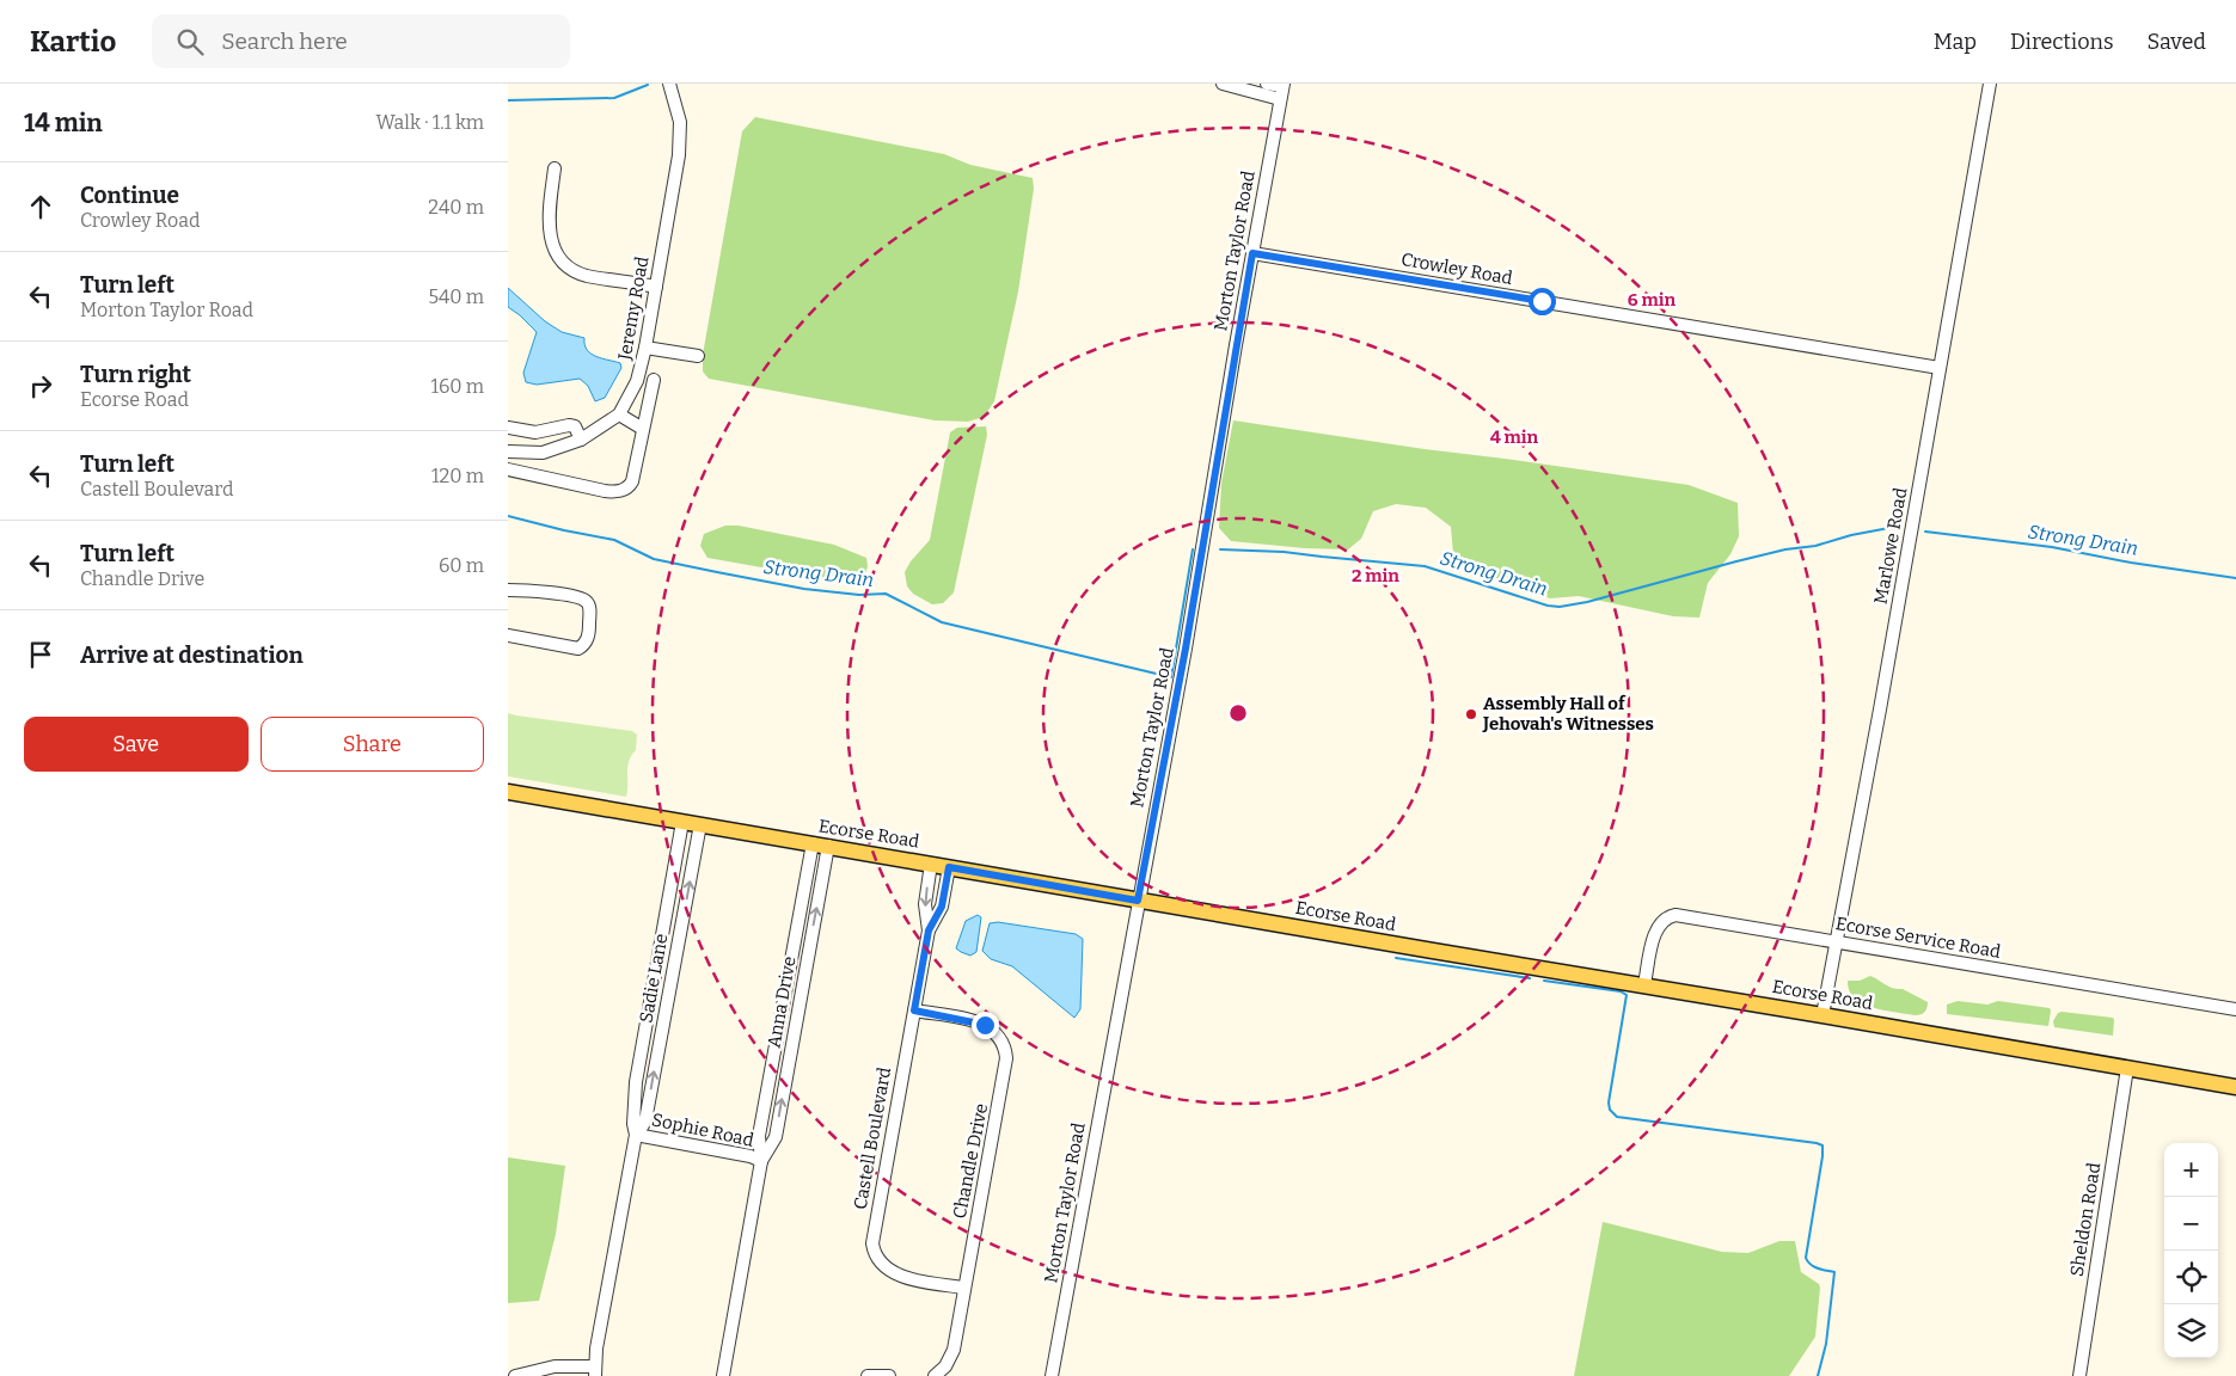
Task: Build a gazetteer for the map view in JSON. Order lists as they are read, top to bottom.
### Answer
{
  "streets": {
    "main road": ["Ecorse Road"],
    "street": [
      "Morton Taylor Road",
      "Crowley Road",
      "Jeremy Road",
      "Marlowe Road",
      "Ecorse Service Road",
      "Sadie Lane",
      "Anna Drive",
      "Sophie Road",
      "Castell Boulevard",
      "Chandle Drive",
      "Sheldon Road"
    ]
  },
  "crossings": [
    ["Morton Taylor Road", "Crowley Road"],
    ["Morton Taylor Road", "Ecorse Road"],
    ["Crowley Road", "Marlowe Road"],
    ["Marlowe Road", "Ecorse Road"],
    ["Marlowe Road", "Ecorse Service Road"],
    ["Ecorse Road", "Ecorse Service Road"],
    ["Ecorse Road", "Sadie Lane"],
    ["Ecorse Road", "Anna Drive"],
    ["Ecorse Road", "Castell Boulevard"],
    ["Ecorse Road", "Sheldon Road"],
    ["Sadie Lane", "Sophie Road"],
    ["Anna Drive", "Sophie Road"],
    ["Castell Boulevard", "Chandle Drive"]
  ],
  "water": ["Strong Drain"],
  "places": ["Assembly Hall of Jehovah's Witnesses"],
  "page": {
    "header": "Kartio",
    "search": "Search here",
    "nav": ["Map", "Directions", "Saved"],
    "heading": ["14 min", "Walk · 1.1 km"],
    "list": [
      ["Continue", "Crowley Road", "240 m"],
      ["Turn left", "Morton Taylor Road", "540 m"],
      ["Turn right", "Ecorse Road", "160 m"],
      ["Turn left", "Castell Boulevard", "120 m"],
      ["Turn left", "Chandle Drive", "60 m"],
      "Arrive at destination"
    ],
    "buttons": ["Save", "Share"],
    "map_buttons": ["+", "−"]
  },
  "rings": ["6 min", "4 min", "2 min"]
}
